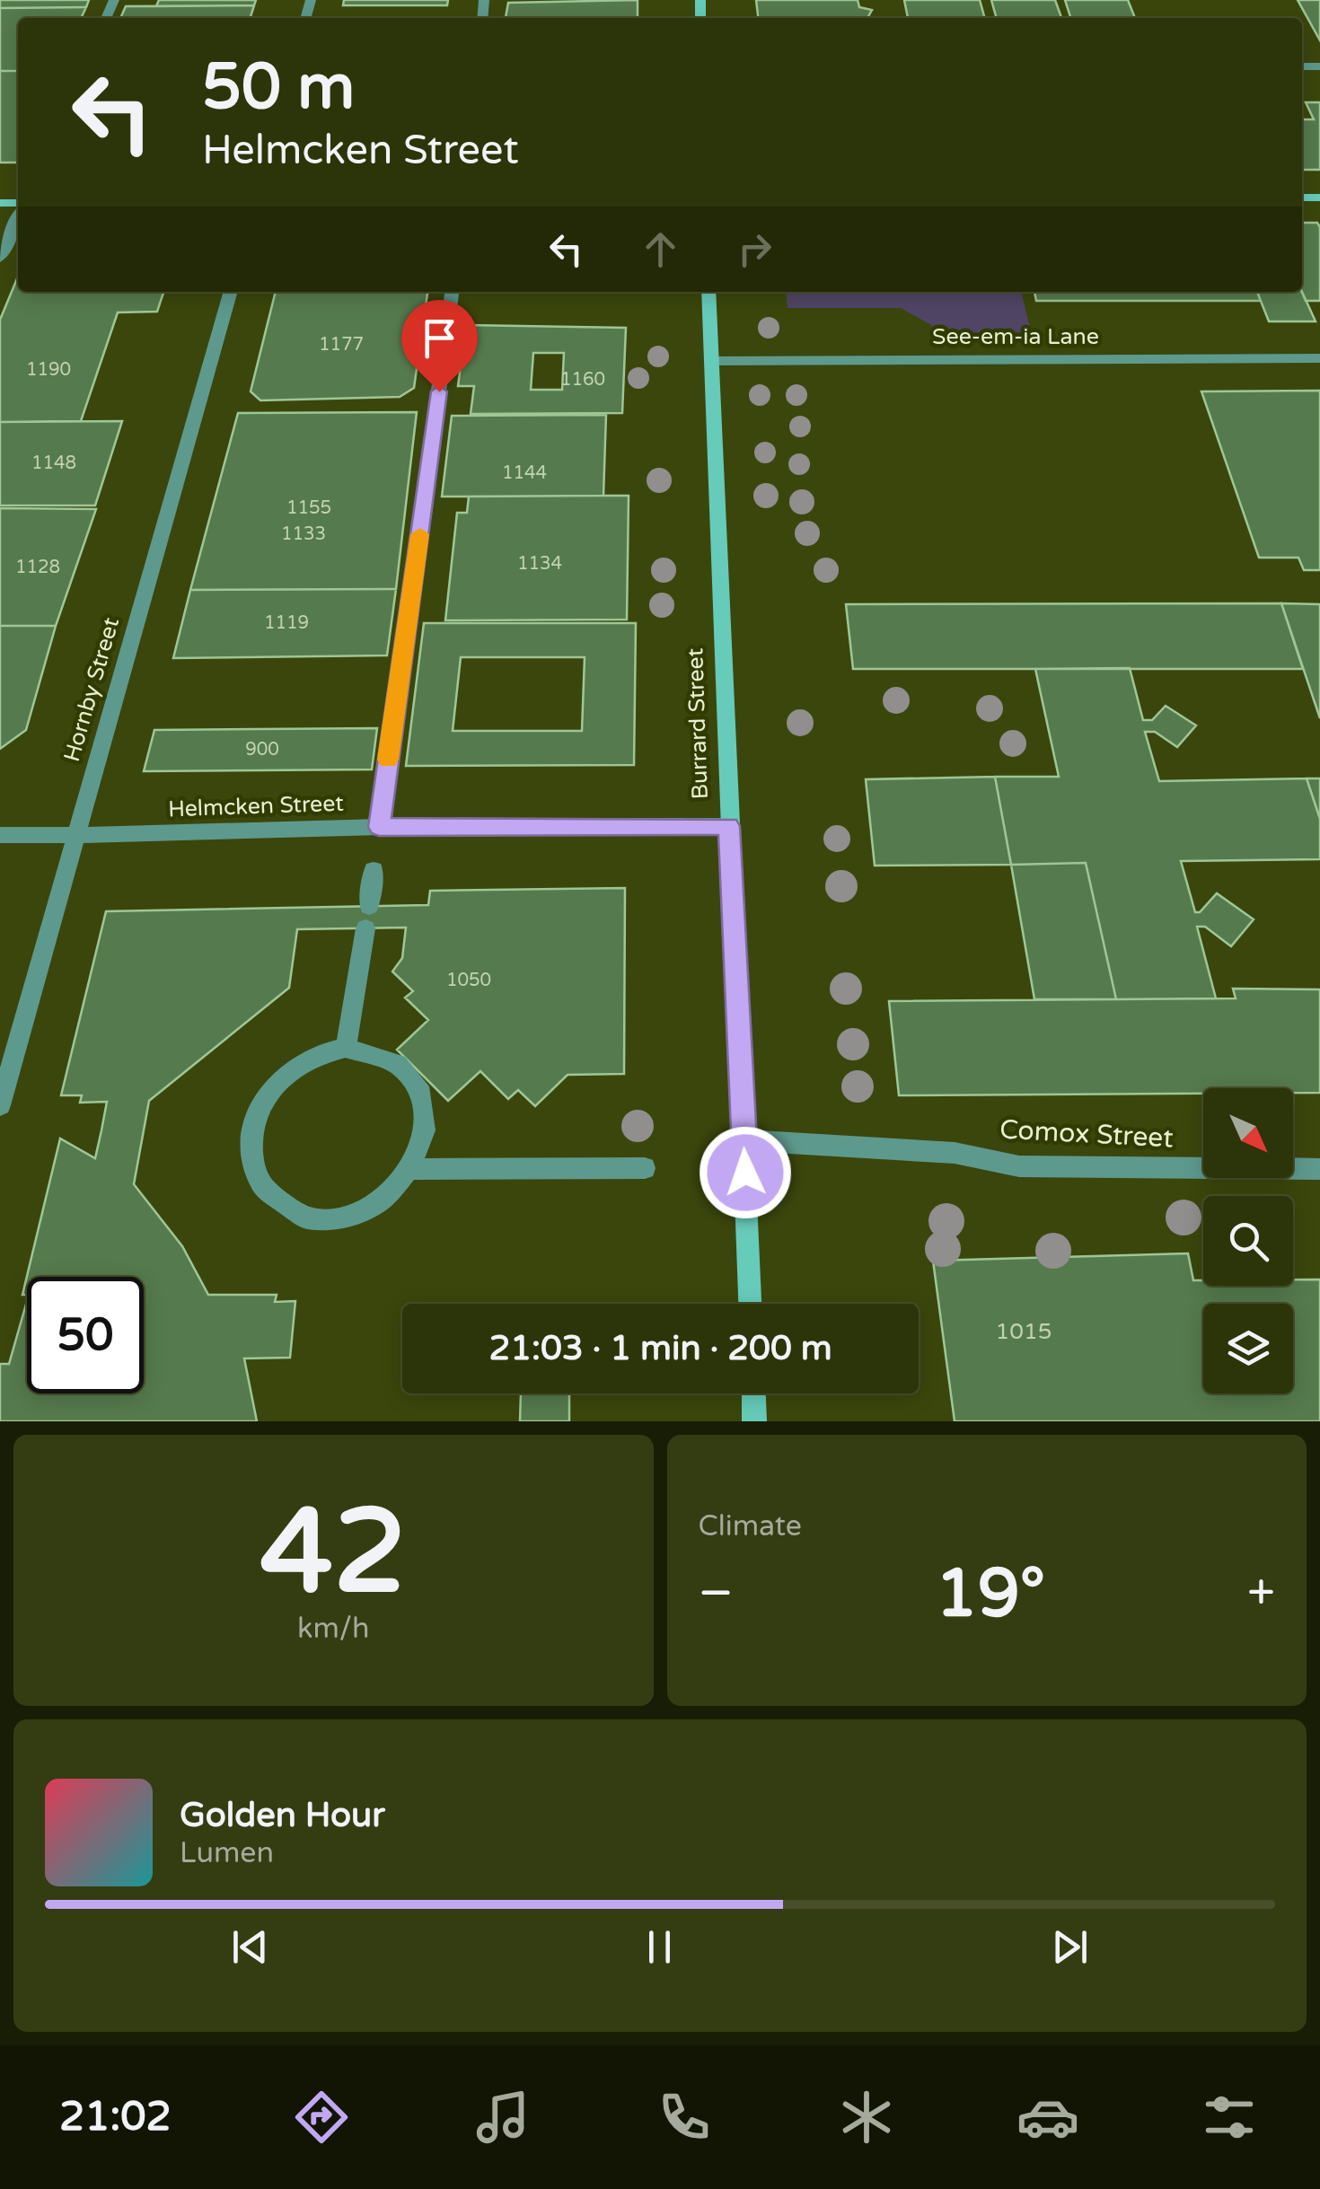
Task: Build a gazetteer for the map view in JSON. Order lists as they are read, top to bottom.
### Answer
{
  "streets": {
    "main road": ["Burrard Street"],
    "street": [
      "See-em-ia Lane",
      "Hornby Street",
      "Helmcken Street",
      "Comox Street"
    ]
  },
  "crossings": [
    ["See-em-ia Lane", "Burrard Street"],
    ["Hornby Street", "Helmcken Street"],
    ["Burrard Street", "Helmcken Street"],
    ["Burrard Street", "Comox Street"]
  ],
  "house_numbers": [
    "1177",
    "1190",
    "1160",
    "1148",
    "1144",
    "1155",
    "1133",
    "1134",
    "1128",
    "1119",
    "900",
    "1050",
    "1015"
  ],
  "north": "bottom right",
  "page": {
    "turn": ["50 m", "Helmcken Street"],
    "limit": "50",
    "trip": "21:03 · 1 min · 200 m",
    "tile": [
      ["42", "km/h"],
      "Climate"
    ],
    "heat": ["−", "19°", "+"],
    "song": ["Golden Hour", "Lumen"],
    "tabs": "21:02"
  }
}
